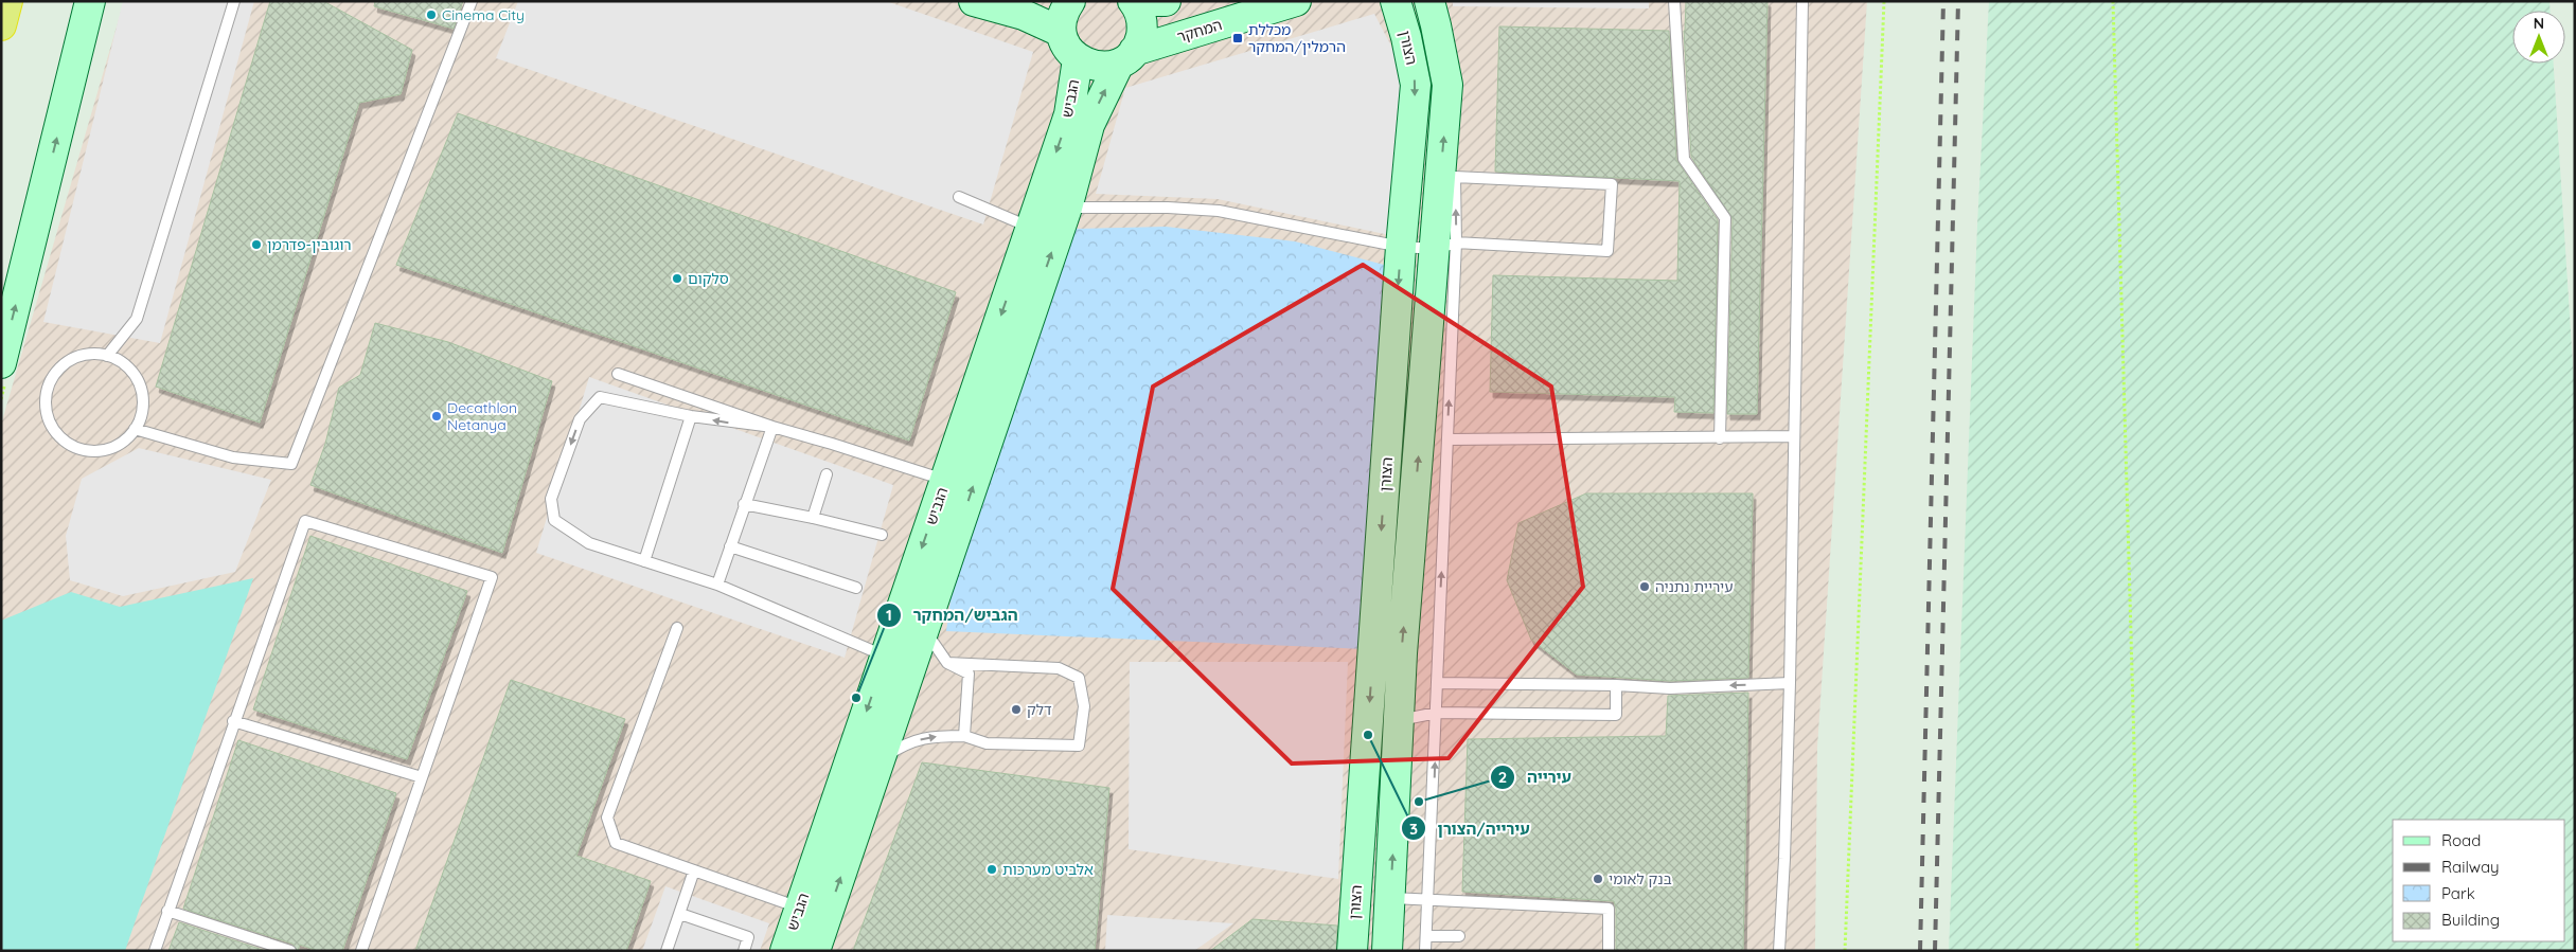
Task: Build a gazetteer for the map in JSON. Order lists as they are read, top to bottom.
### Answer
{
  "streets": {
    "street": ["המחקר", "הצורן", "הגביש"]
  },
  "crossings": [
    ["המחקר", "הגביש"]
  ],
  "places": {
    "other": [
      "Cinema City",
      "רוגובין-פדרמן",
      "סלקום",
      "Decathlon Netanya",
      "עיריית נתניה",
      "הגביש/המחקר",
      "דלק",
      "עירייה/הצורן",
      "עירייה",
      "אלביט מערכות",
      "בנק לאומי"
    ],
    "transit": ["מכללת הרמלין/המחקר"]
  },
  "legend": [
    "Road",
    "Railway",
    "Park",
    "Building"
  ],
  "north": "top"
}
